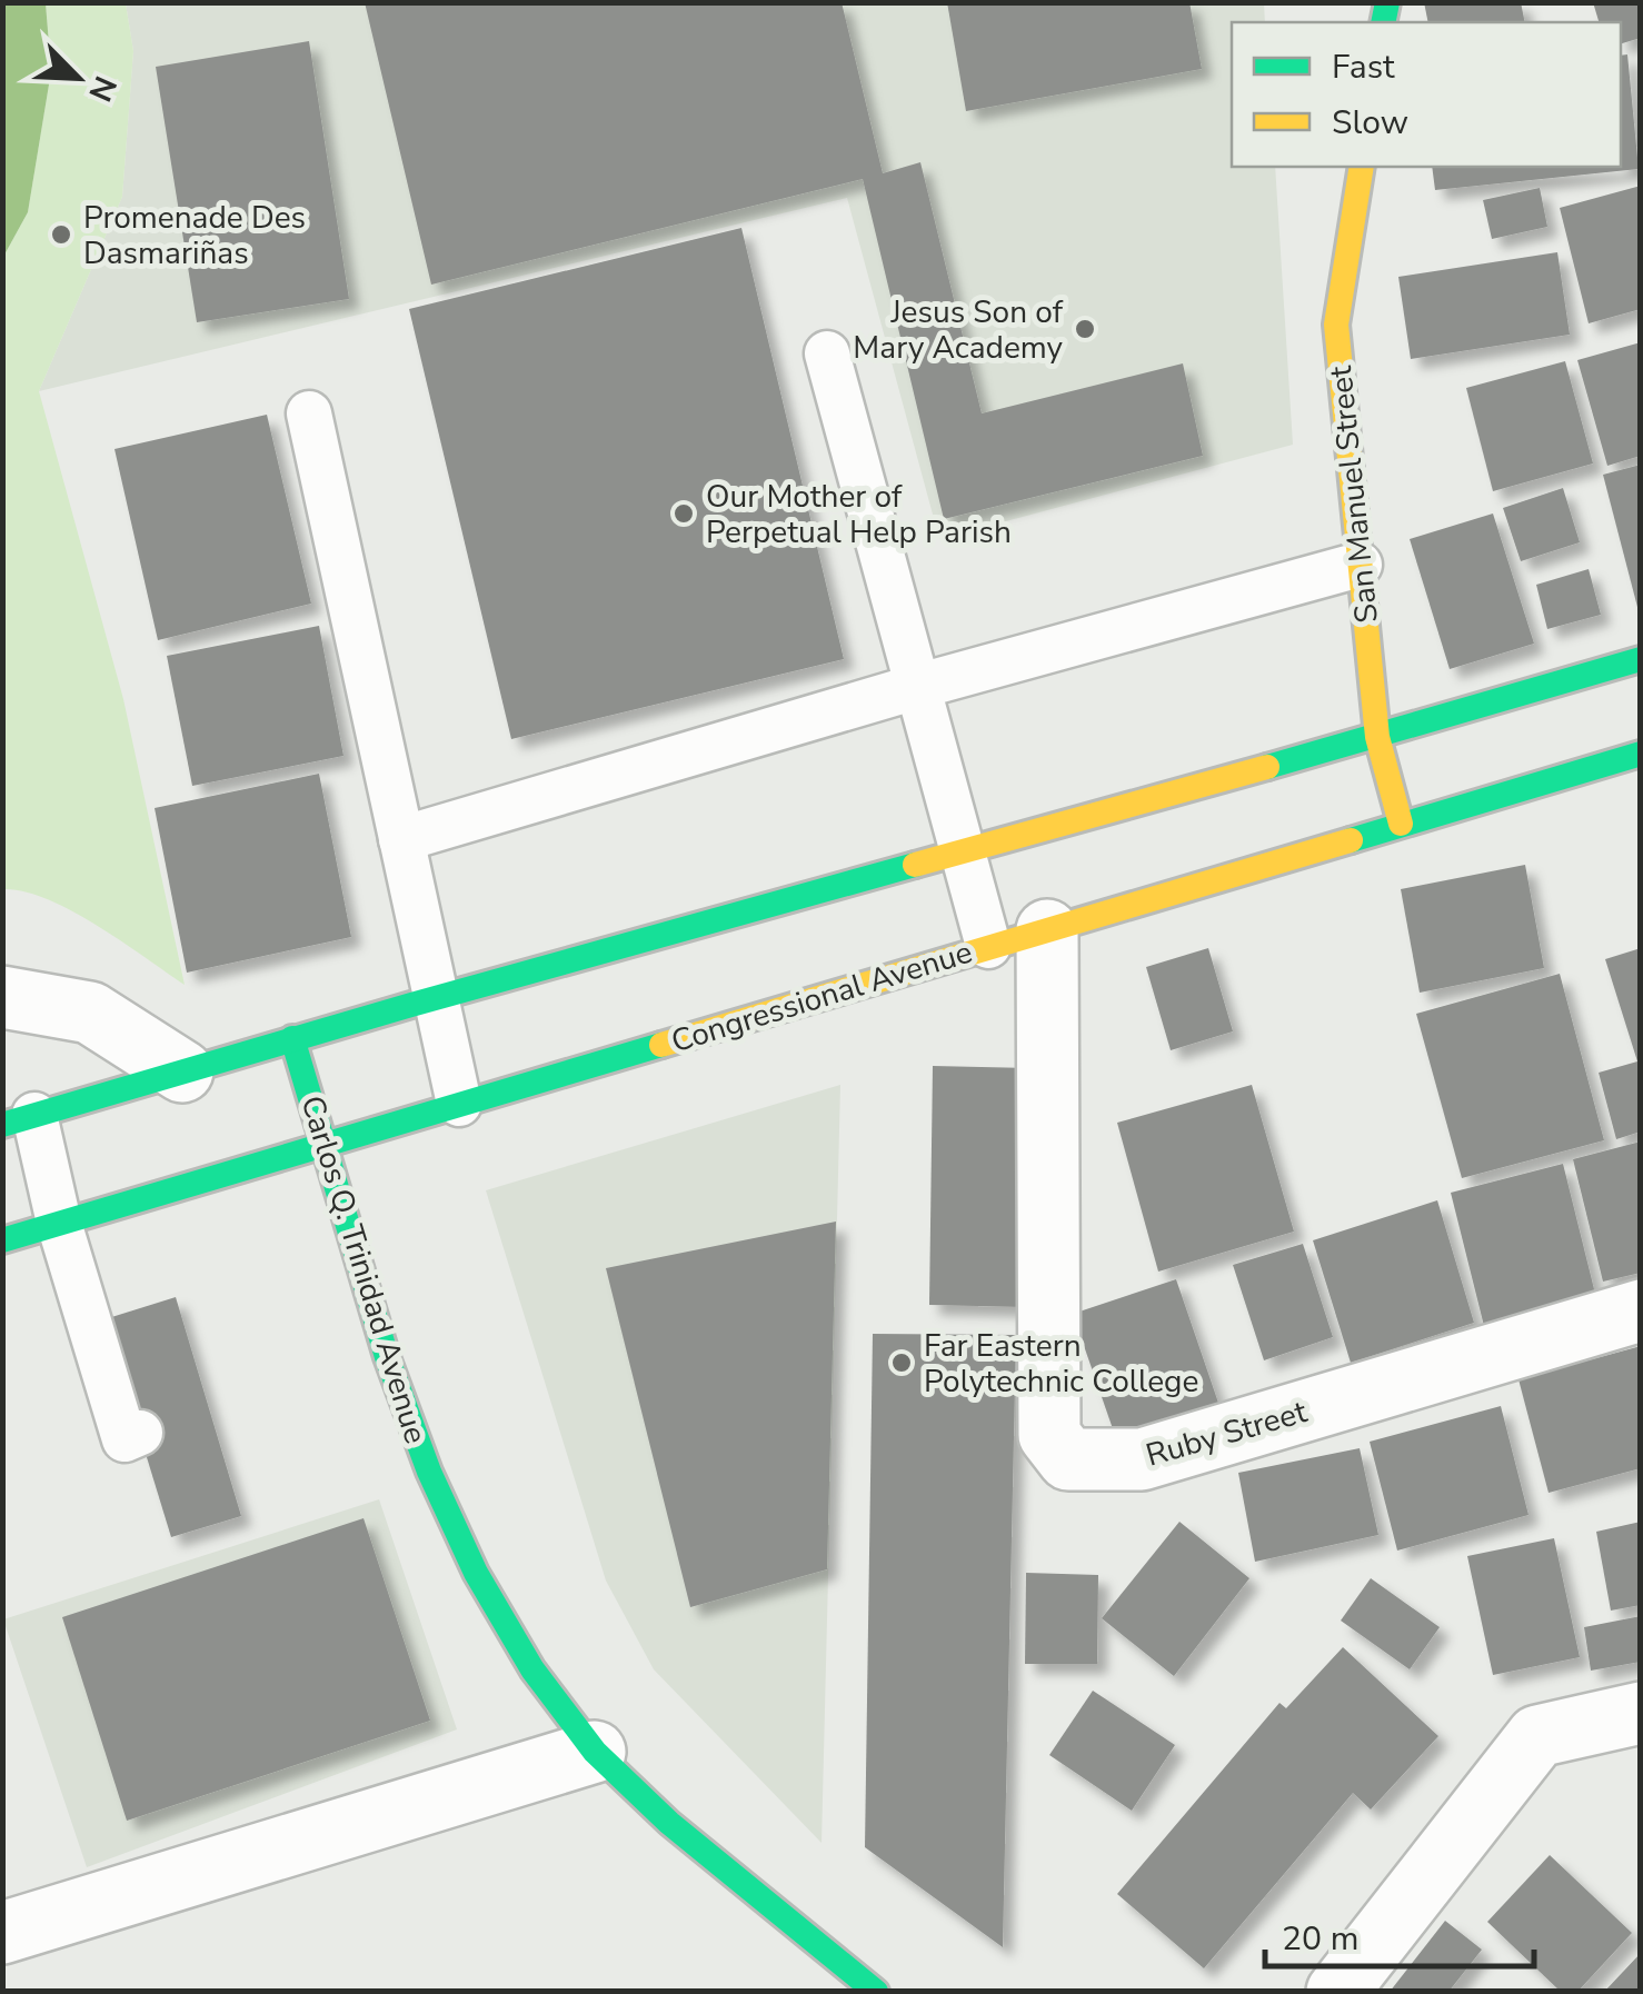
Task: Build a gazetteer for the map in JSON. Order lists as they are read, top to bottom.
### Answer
{
  "streets": {
    "main road": ["San Manuel Street", "Congressional Avenue", "Carlos Q. Trinidad Avenue"],
    "street": ["Ruby Street"]
  },
  "crossings": [
    ["San Manuel Street", "Congressional Avenue"],
    ["Congressional Avenue", "Carlos Q. Trinidad Avenue"],
    ["Congressional Avenue", "Ruby Street"]
  ],
  "places": [
    "Promenade Des Dasmariñas",
    "Jesus Son of Mary Academy",
    "Our Mother of Perpetual Help Parish",
    "Far Eastern Polytechnic College"
  ],
  "legend": ["Fast", "Slow"],
  "scale_bar": "20 m",
  "north": "bottom right"
}
